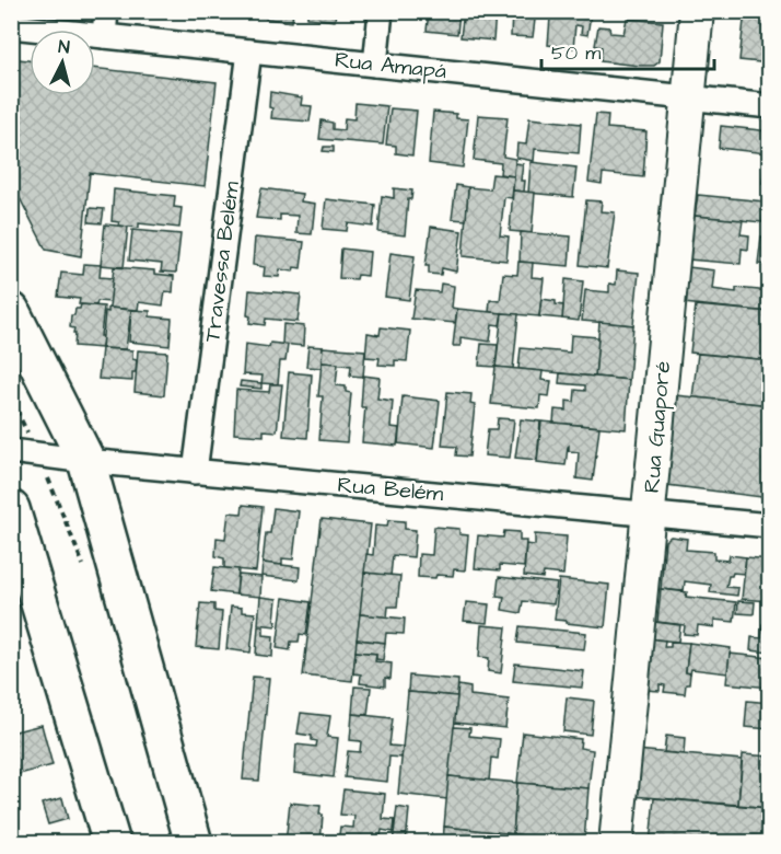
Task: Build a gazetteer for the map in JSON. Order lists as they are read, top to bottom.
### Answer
{
  "streets": {
    "street": [
      "Rua Amapá",
      "Travessa Belém",
      "Rua Guaporé",
      "Rua Belém"
    ]
  },
  "crossings": [
    ["Rua Amapá", "Travessa Belém"],
    ["Rua Amapá", "Rua Guaporé"],
    ["Travessa Belém", "Rua Belém"],
    ["Rua Guaporé", "Rua Belém"]
  ],
  "scale_bar": "50 m",
  "north": "top"
}
